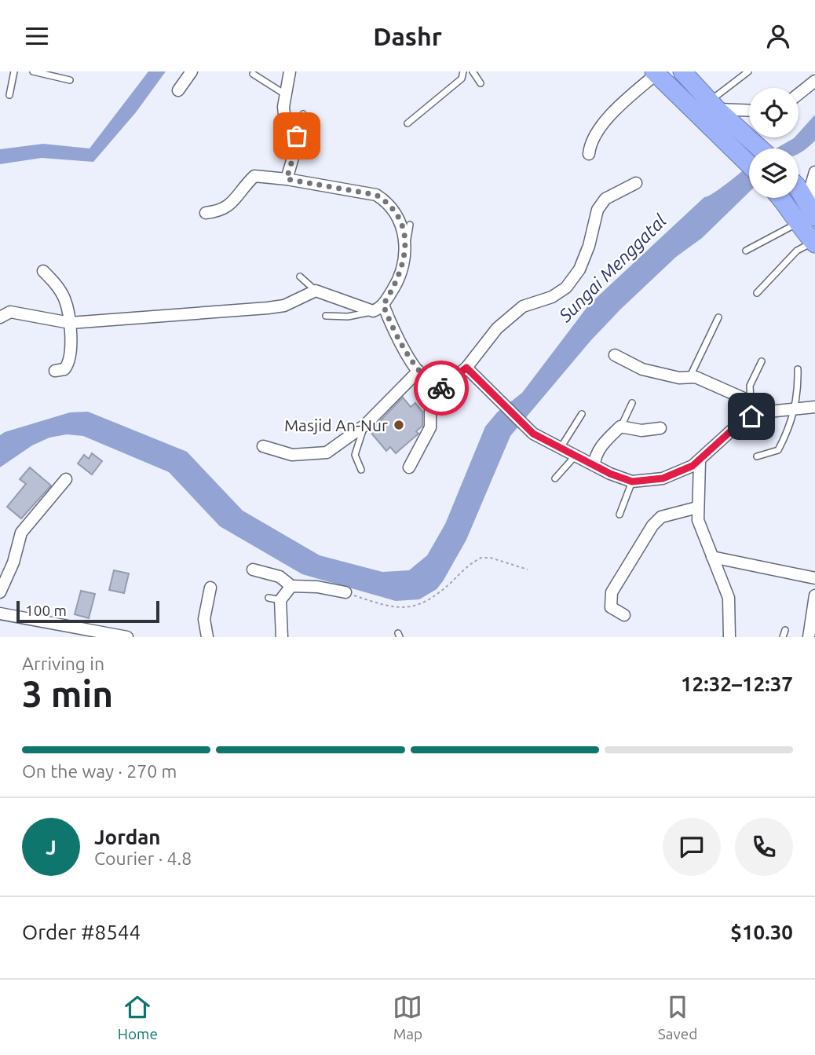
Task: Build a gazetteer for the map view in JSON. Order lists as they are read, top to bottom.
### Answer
{
  "water": ["Sungai Menggatal"],
  "places": ["Masjid An-Nur"],
  "scale_bar": "100 m",
  "page": {
    "header": "Dashr",
    "scale": "100 m",
    "heading": ["3 min", "Arriving in", "12:32–12:37"],
    "panel": [
      "Jordan",
      "Courier · 4.8",
      "Order #8544",
      "$10.30"
    ],
    "bar": "On the way · 270 m",
    "round": "J",
    "tabs": ["Home", "Map", "Saved"]
  }
}
